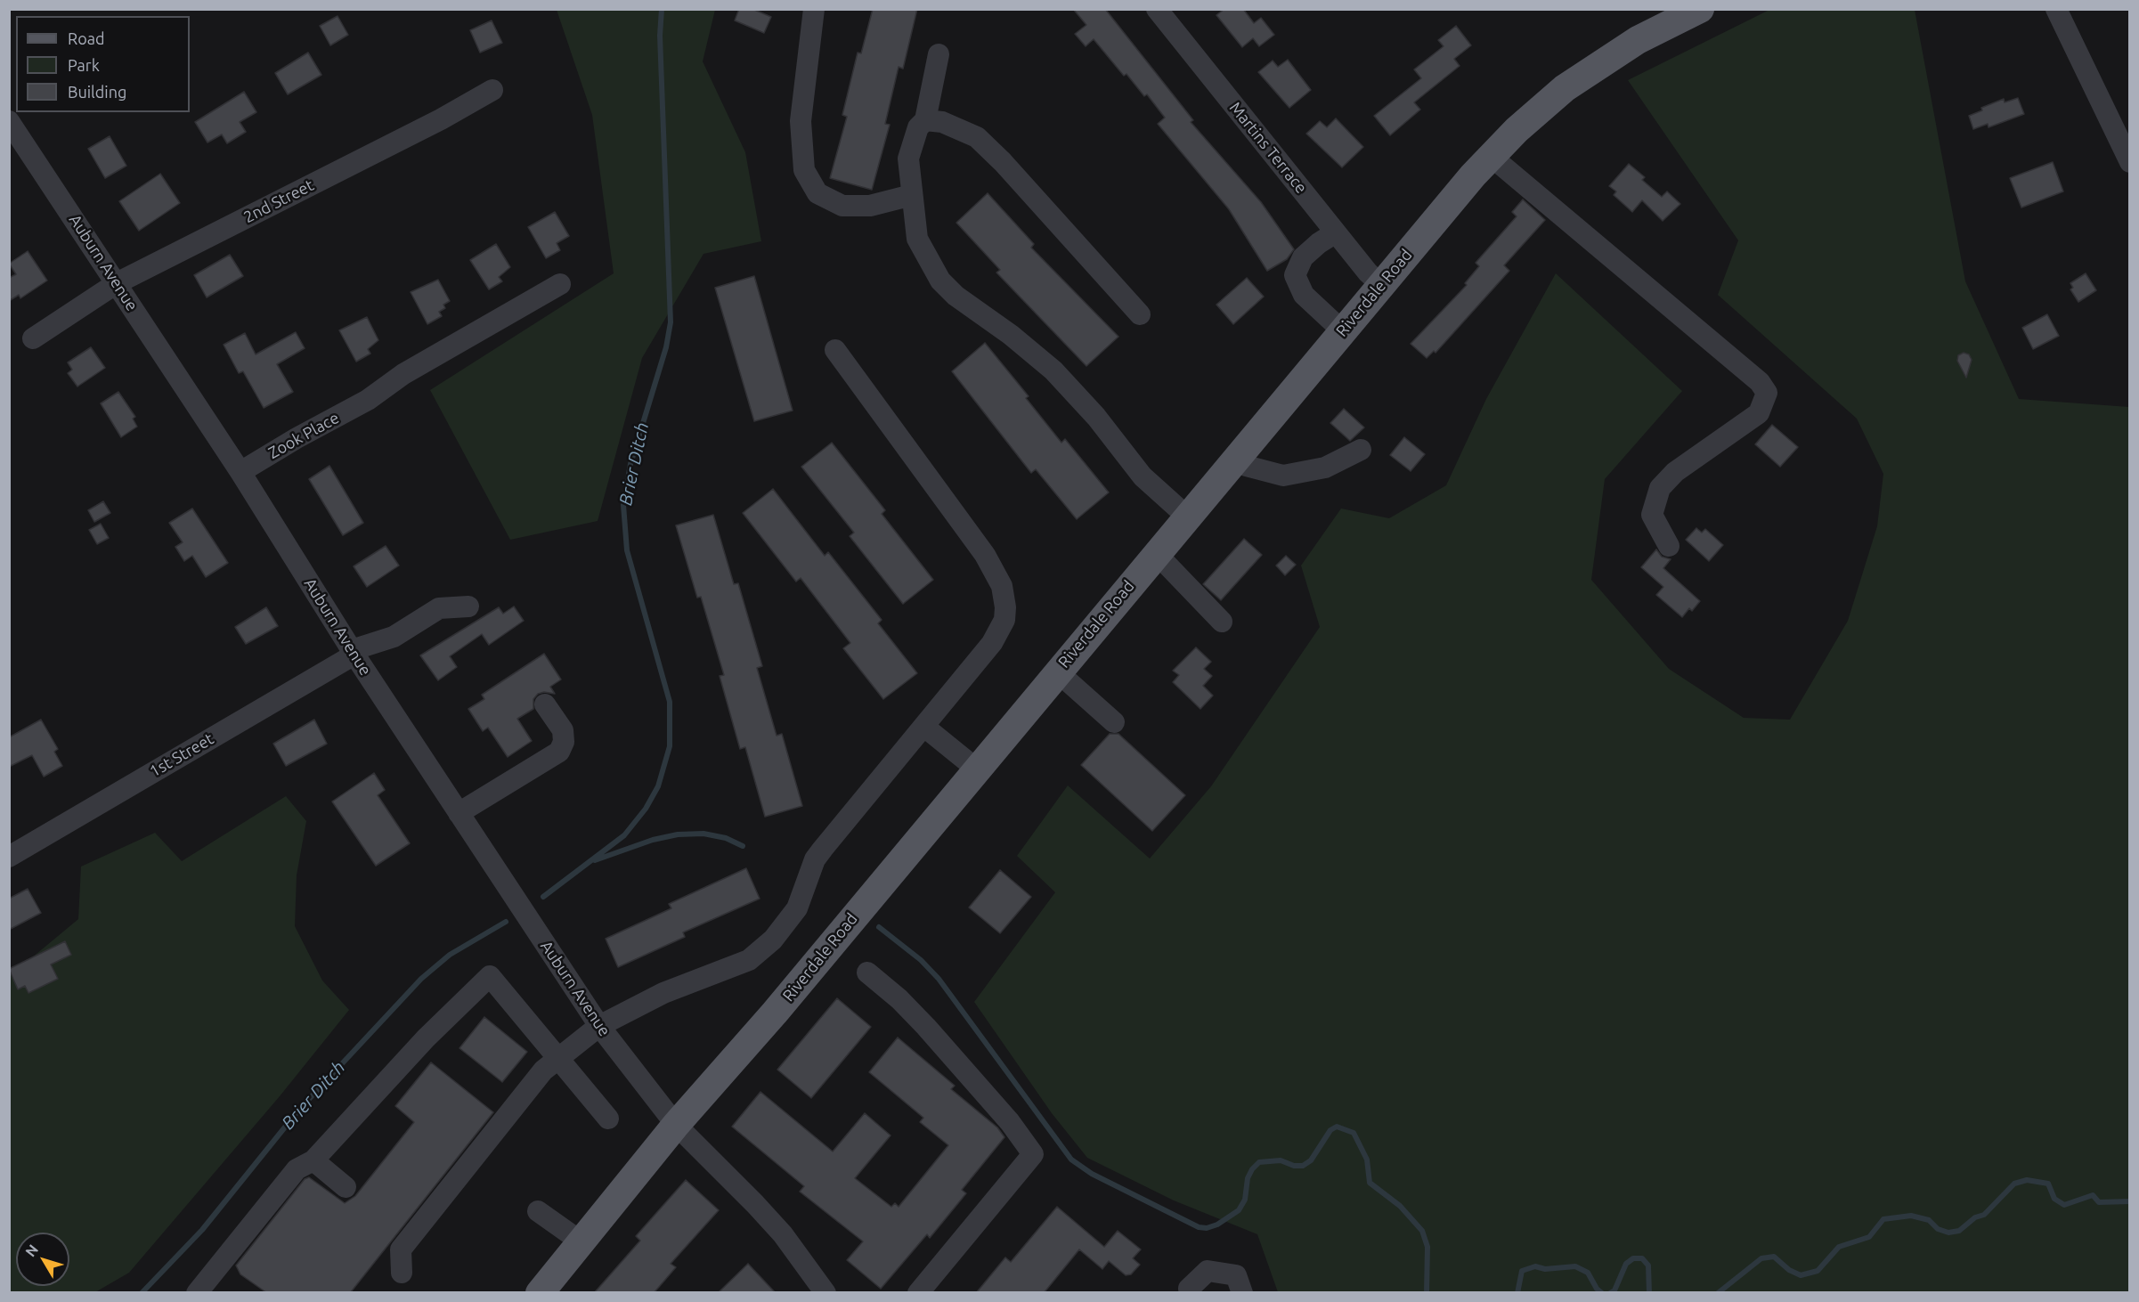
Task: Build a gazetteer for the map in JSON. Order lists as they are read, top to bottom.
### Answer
{
  "streets": {
    "main road": ["Riverdale Road"],
    "street": [
      "Martins Terrace",
      "2nd Street",
      "Auburn Avenue",
      "Zook Place",
      "1st Street"
    ]
  },
  "crossings": [
    ["Martins Terrace", "Riverdale Road"],
    ["2nd Street", "Auburn Avenue"],
    ["Auburn Avenue", "Riverdale Road"],
    ["Auburn Avenue", "Zook Place"],
    ["Auburn Avenue", "1st Street"]
  ],
  "water": ["Brier Ditch"],
  "legend": ["Road", "Park", "Building"],
  "north": "top left"
}
